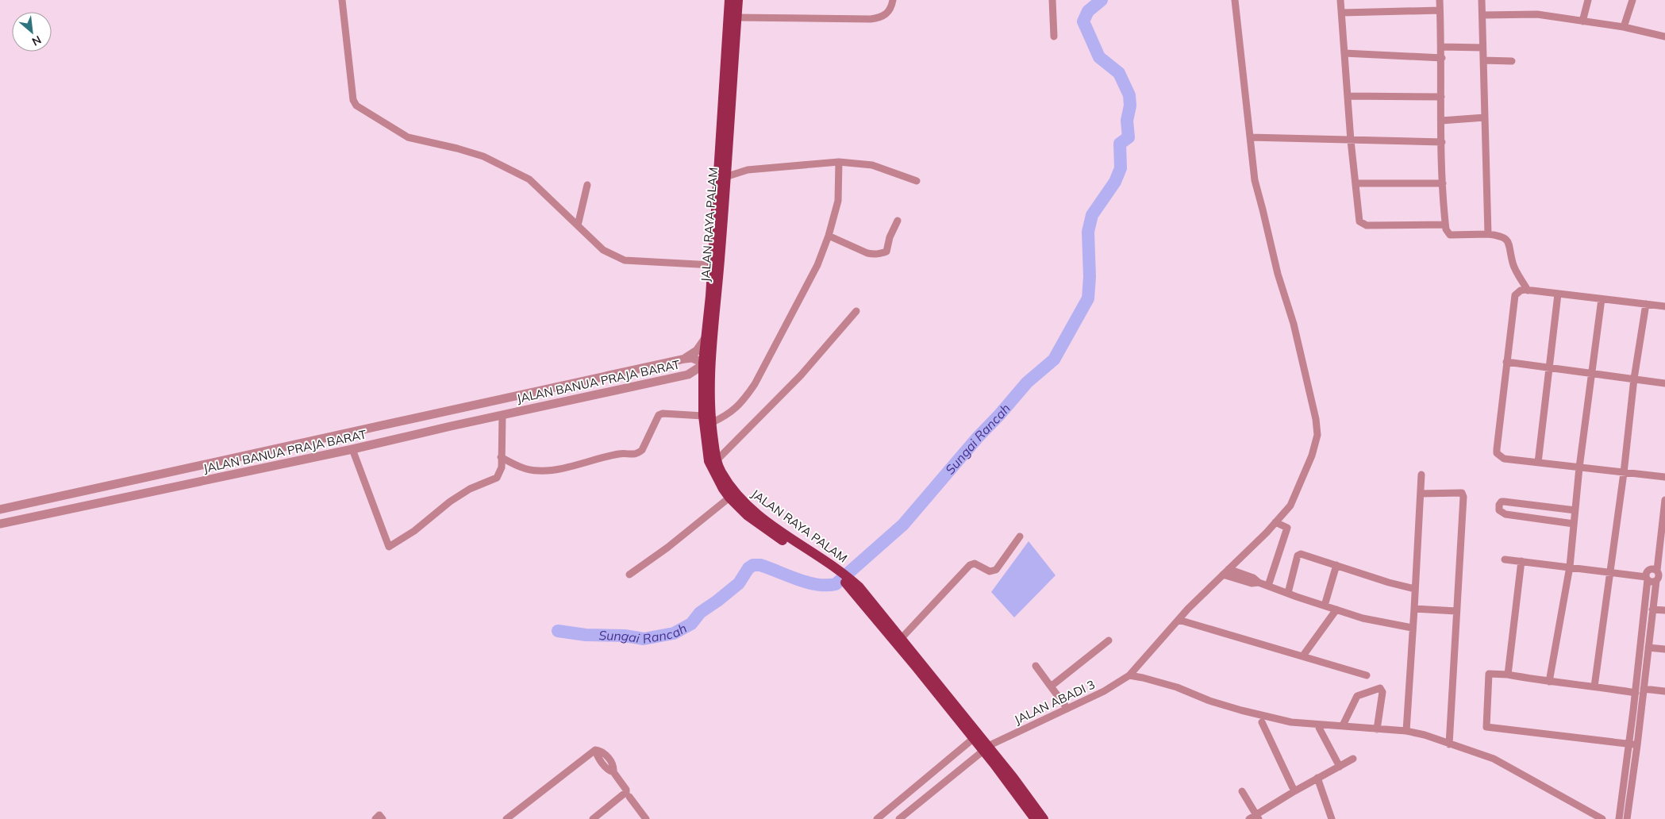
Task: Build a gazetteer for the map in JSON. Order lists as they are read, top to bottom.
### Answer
{
  "streets": {
    "main road": ["JALAN RAYA PALAM"],
    "street": ["JALAN BANUA PRAJA BARAT", "JALAN ABADI 3"]
  },
  "crossings": [
    ["JALAN RAYA PALAM", "JALAN BANUA PRAJA BARAT"],
    ["JALAN RAYA PALAM", "JALAN ABADI 3"]
  ],
  "water": ["Sungai Rancah"],
  "north": "bottom right"
}
